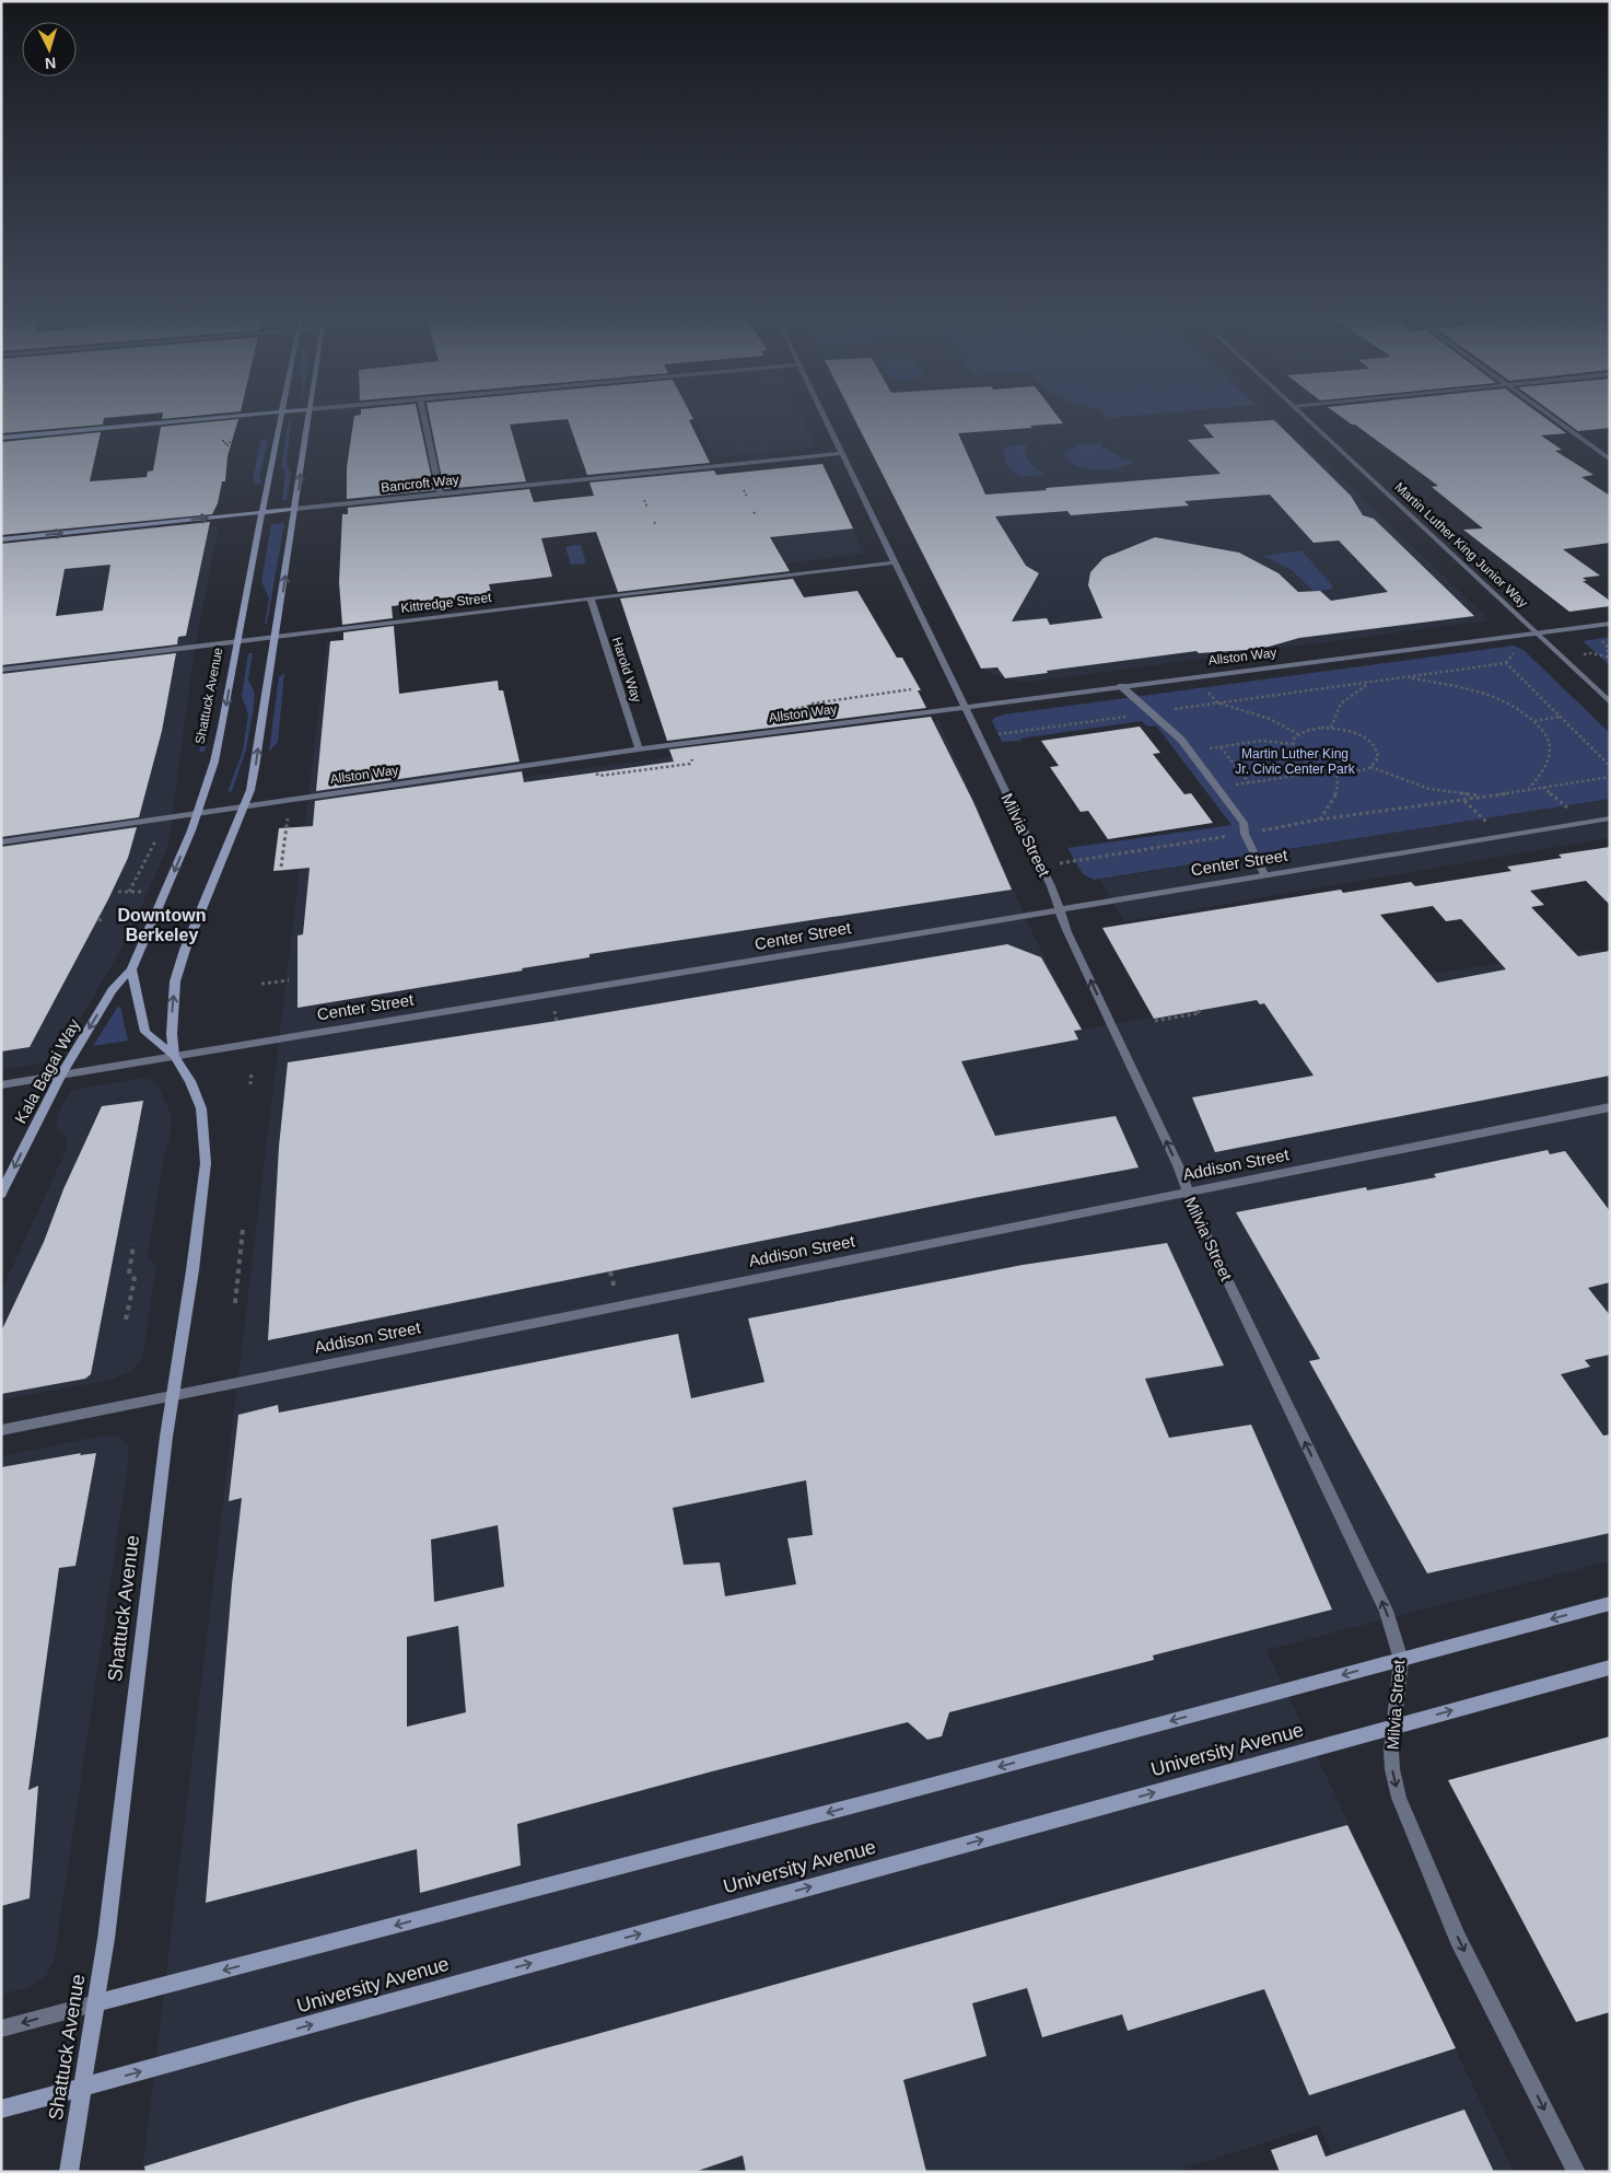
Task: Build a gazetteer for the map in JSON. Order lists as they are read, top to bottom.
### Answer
{
  "streets": {
    "main road": [
      "Bancroft Way",
      "Shattuck Avenue",
      "Kala Bagai Way",
      "University Avenue"
    ],
    "street": [
      "Martin Luther King Junior Way",
      "Kittredge Street",
      "Allston Way",
      "Harold Way",
      "Milvia Street",
      "Center Street",
      "Addison Street"
    ]
  },
  "crossings": [
    ["Bancroft Way", "Shattuck Avenue"],
    ["Bancroft Way", "Milvia Street"],
    ["Martin Luther King Junior Way", "Allston Way"],
    ["Kittredge Street", "Harold Way"],
    ["Kittredge Street", "Shattuck Avenue"],
    ["Kittredge Street", "Milvia Street"],
    ["Allston Way", "Harold Way"],
    ["Allston Way", "Shattuck Avenue"],
    ["Allston Way", "Milvia Street"],
    ["Shattuck Avenue", "Center Street"],
    ["Shattuck Avenue", "Kala Bagai Way"],
    ["Shattuck Avenue", "Addison Street"],
    ["Shattuck Avenue", "University Avenue"],
    ["Milvia Street", "Center Street"],
    ["Milvia Street", "Addison Street"],
    ["Milvia Street", "University Avenue"],
    ["Center Street", "Kala Bagai Way"]
  ],
  "one_way": ["Kala Bagai Way"],
  "districts": ["Downtown Berkeley"],
  "parks": ["Martin Luther King Jr. Civic Center Park"],
  "north": "bottom"
}
